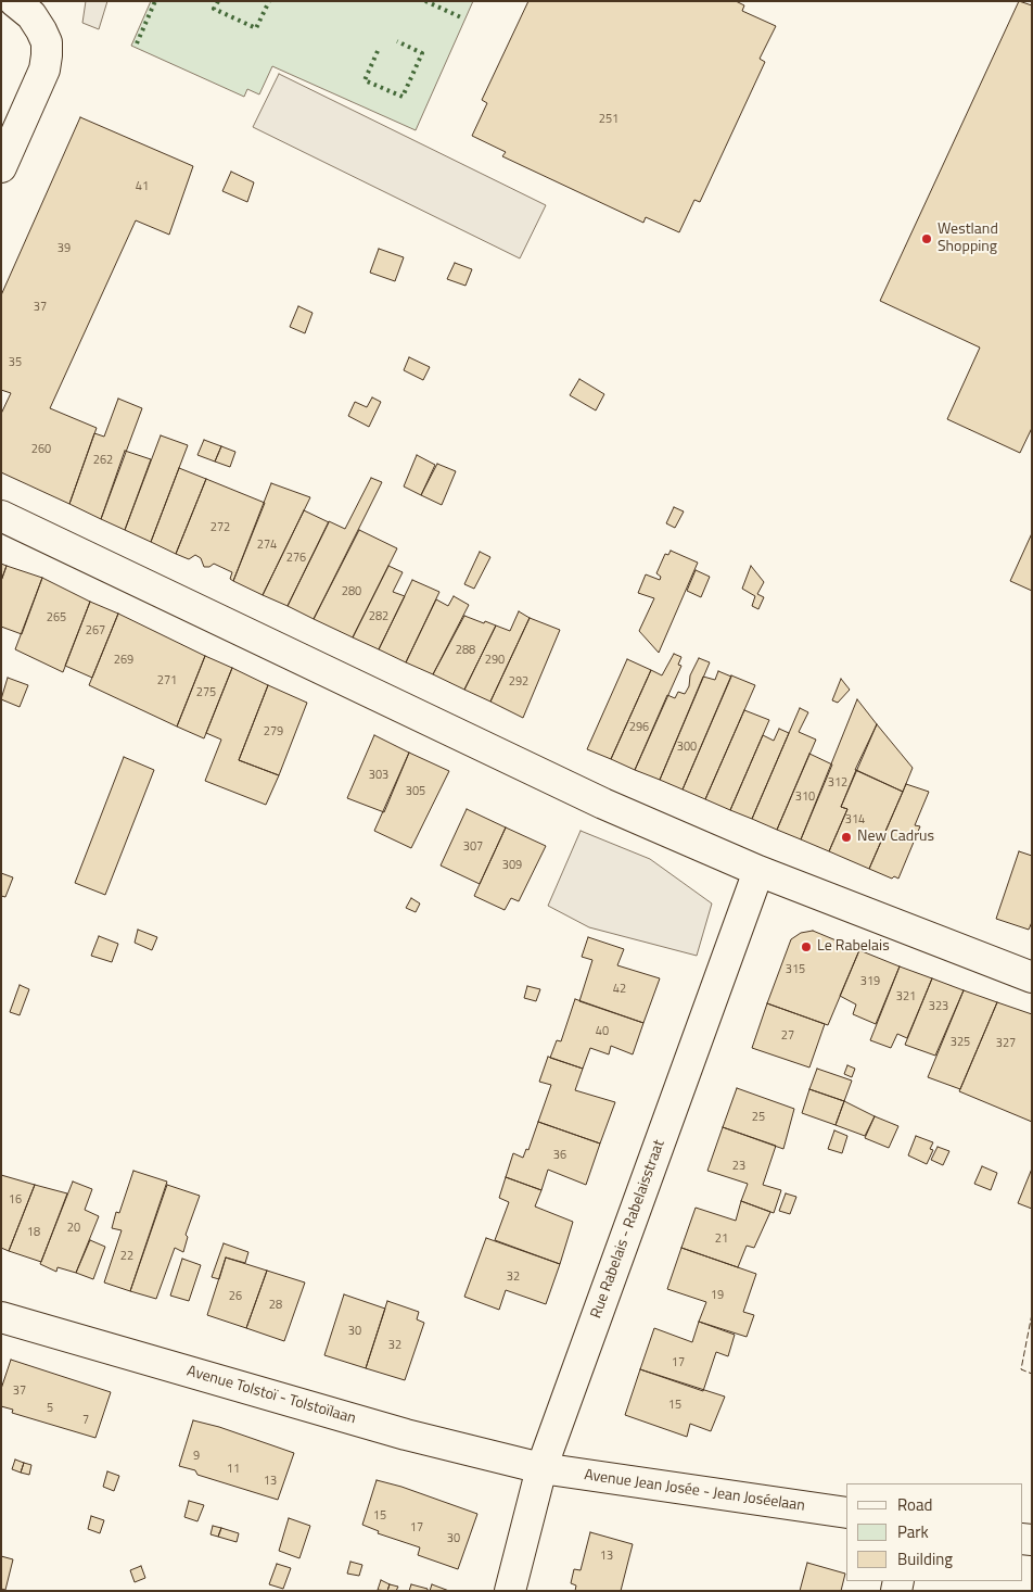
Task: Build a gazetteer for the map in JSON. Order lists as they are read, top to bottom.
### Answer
{
  "streets": {
    "street": ["Rue Rabelais - Rabelaisstraat", "Avenue Tolstoï - Tolstoïlaan", "Avenue Jean Josée - Jean Joséelaan"]
  },
  "crossings": [
    ["Rue Rabelais - Rabelaisstraat", "Avenue Tolstoï - Tolstoïlaan"],
    ["Rue Rabelais - Rabelaisstraat", "Avenue Jean Josée - Jean Joséelaan"],
    ["Avenue Tolstoï - Tolstoïlaan", "Avenue Jean Josée - Jean Joséelaan"]
  ],
  "places": ["Westland Shopping", "New Cadrus", "Le Rabelais"],
  "house_numbers": [
    "251",
    "41",
    "39",
    "37",
    "35",
    "260",
    "262",
    "272",
    "274",
    "276",
    "280",
    "282",
    "265",
    "267",
    "288",
    "269",
    "290",
    "271",
    "292",
    "275",
    "296",
    "279",
    "300",
    "303",
    "312",
    "305",
    "310",
    "314",
    "307",
    "309",
    "315",
    "319",
    "42",
    "321",
    "323",
    "40",
    "27",
    "325",
    "327",
    "25",
    "36",
    "23",
    "16",
    "20",
    "18",
    "21",
    "22",
    "32",
    "19",
    "26",
    "28",
    "30",
    "32",
    "17",
    "37",
    "15",
    "5",
    "7",
    "9",
    "11",
    "13",
    "15",
    "17",
    "30",
    "13"
  ],
  "legend": ["Road", "Park", "Building"]
}
